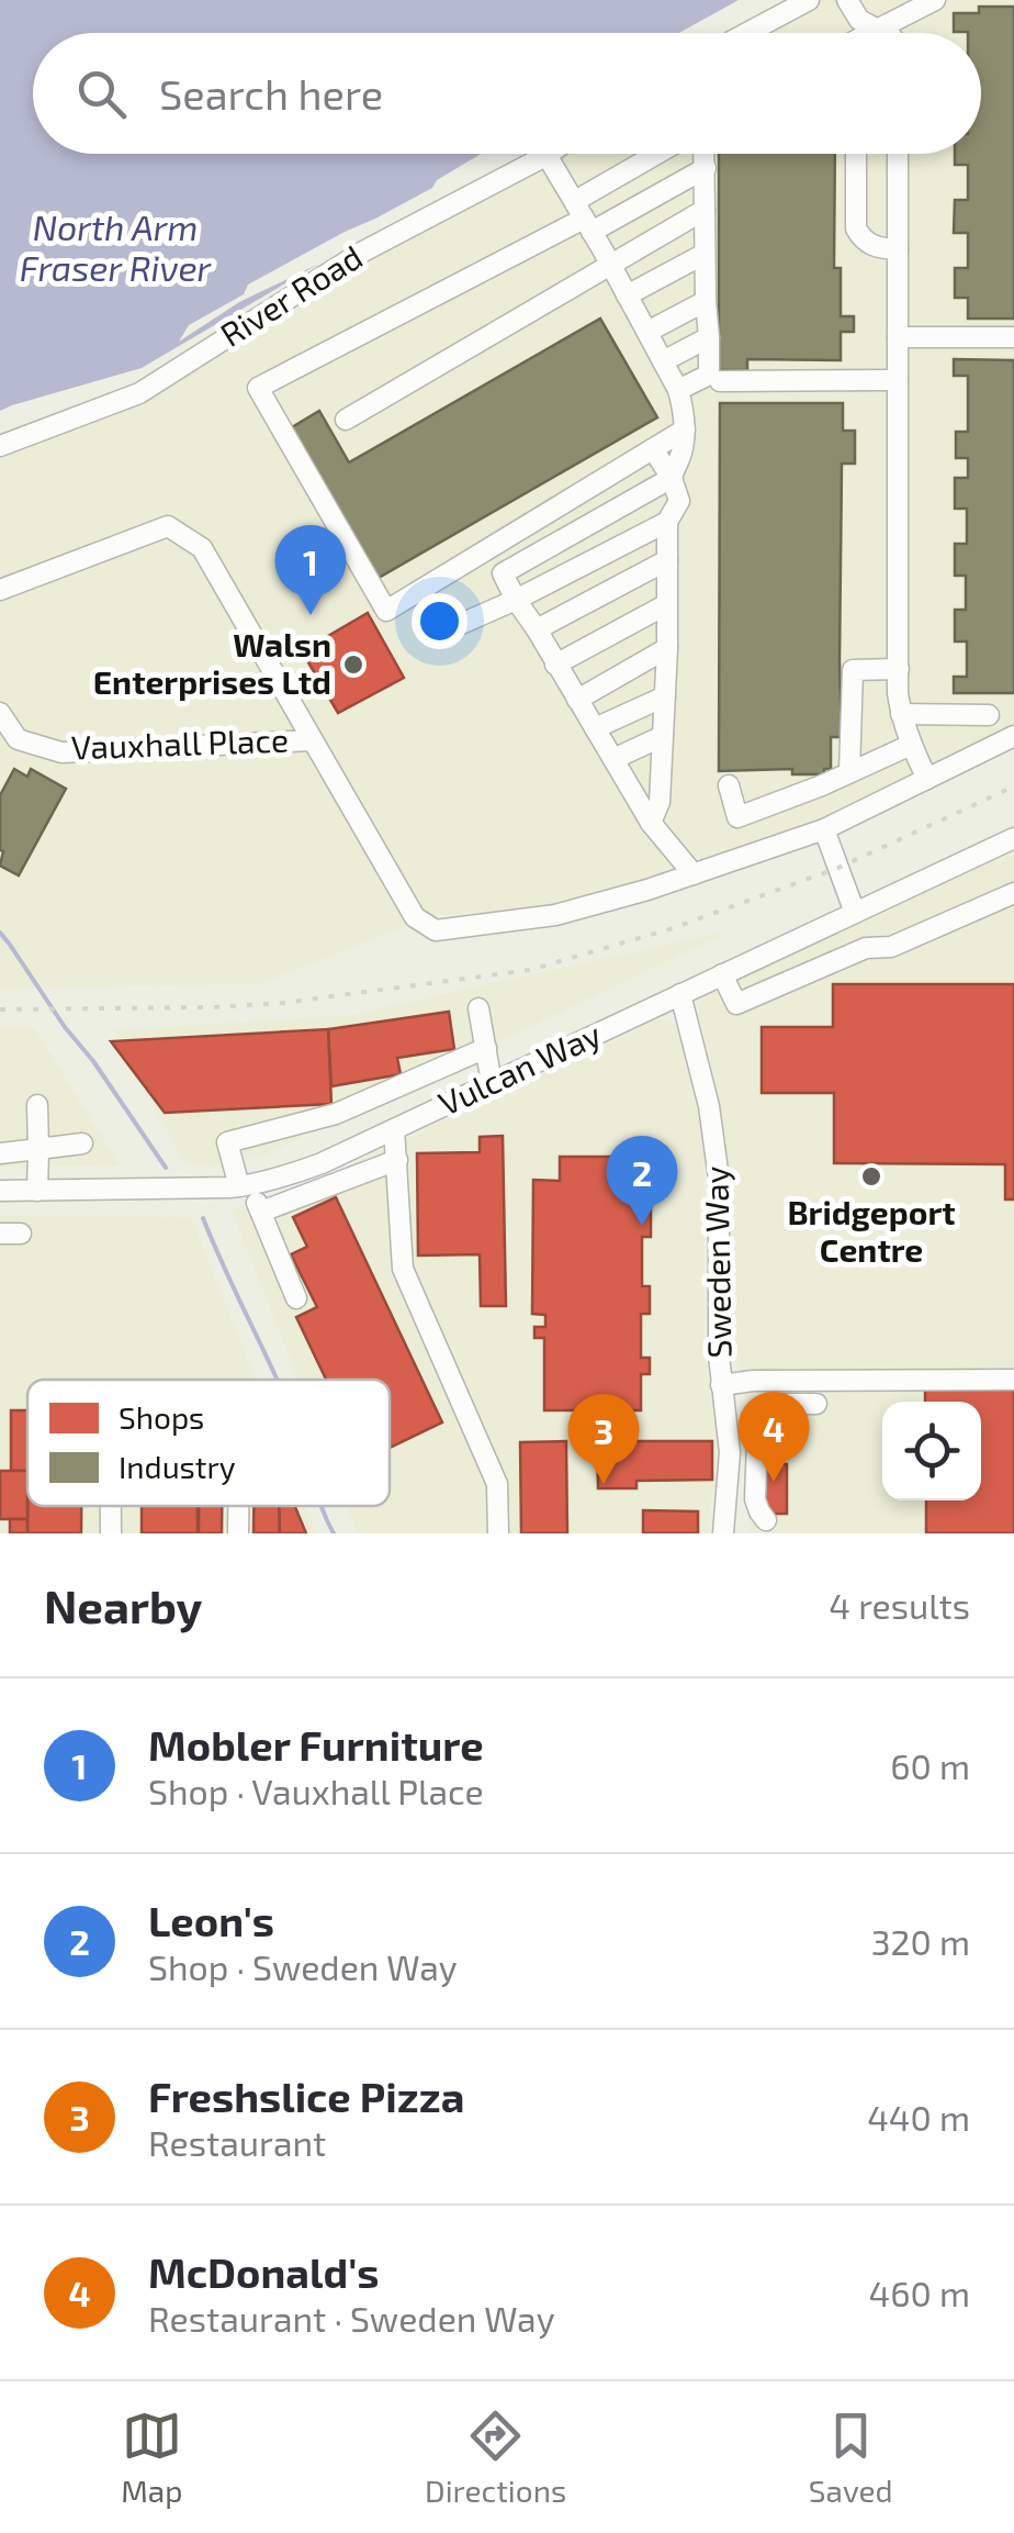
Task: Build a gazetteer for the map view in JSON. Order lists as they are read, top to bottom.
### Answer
{
  "streets": {
    "street": [
      "River Road",
      "Vauxhall Place",
      "Vulcan Way",
      "Sweden Way"
    ]
  },
  "crossings": [
    ["Vulcan Way", "Sweden Way"]
  ],
  "water": ["North Arm Fraser River"],
  "places": ["Walsn Enterprises Ltd", "Bridgeport Centre"],
  "legend": ["Shops", "Industry"],
  "page": {
    "search": "Search here",
    "pins": [
      "1",
      "2",
      "4",
      "3"
    ],
    "heading": ["Nearby", "4 results"],
    "list": [
      {
        "mark": "1",
        "name": "Mobler Furniture",
        "note": "Shop · Vauxhall Place",
        "value": "60 m"
      },
      {
        "mark": "2",
        "name": "Leon's",
        "note": "Shop · Sweden Way",
        "value": "320 m"
      },
      {
        "mark": "3",
        "name": "Freshslice Pizza",
        "note": "Restaurant",
        "value": "440 m"
      },
      {
        "mark": "4",
        "name": "McDonald's",
        "note": "Restaurant · Sweden Way",
        "value": "460 m"
      }
    ],
    "nav": ["Map", "Directions", "Saved"]
  }
}
